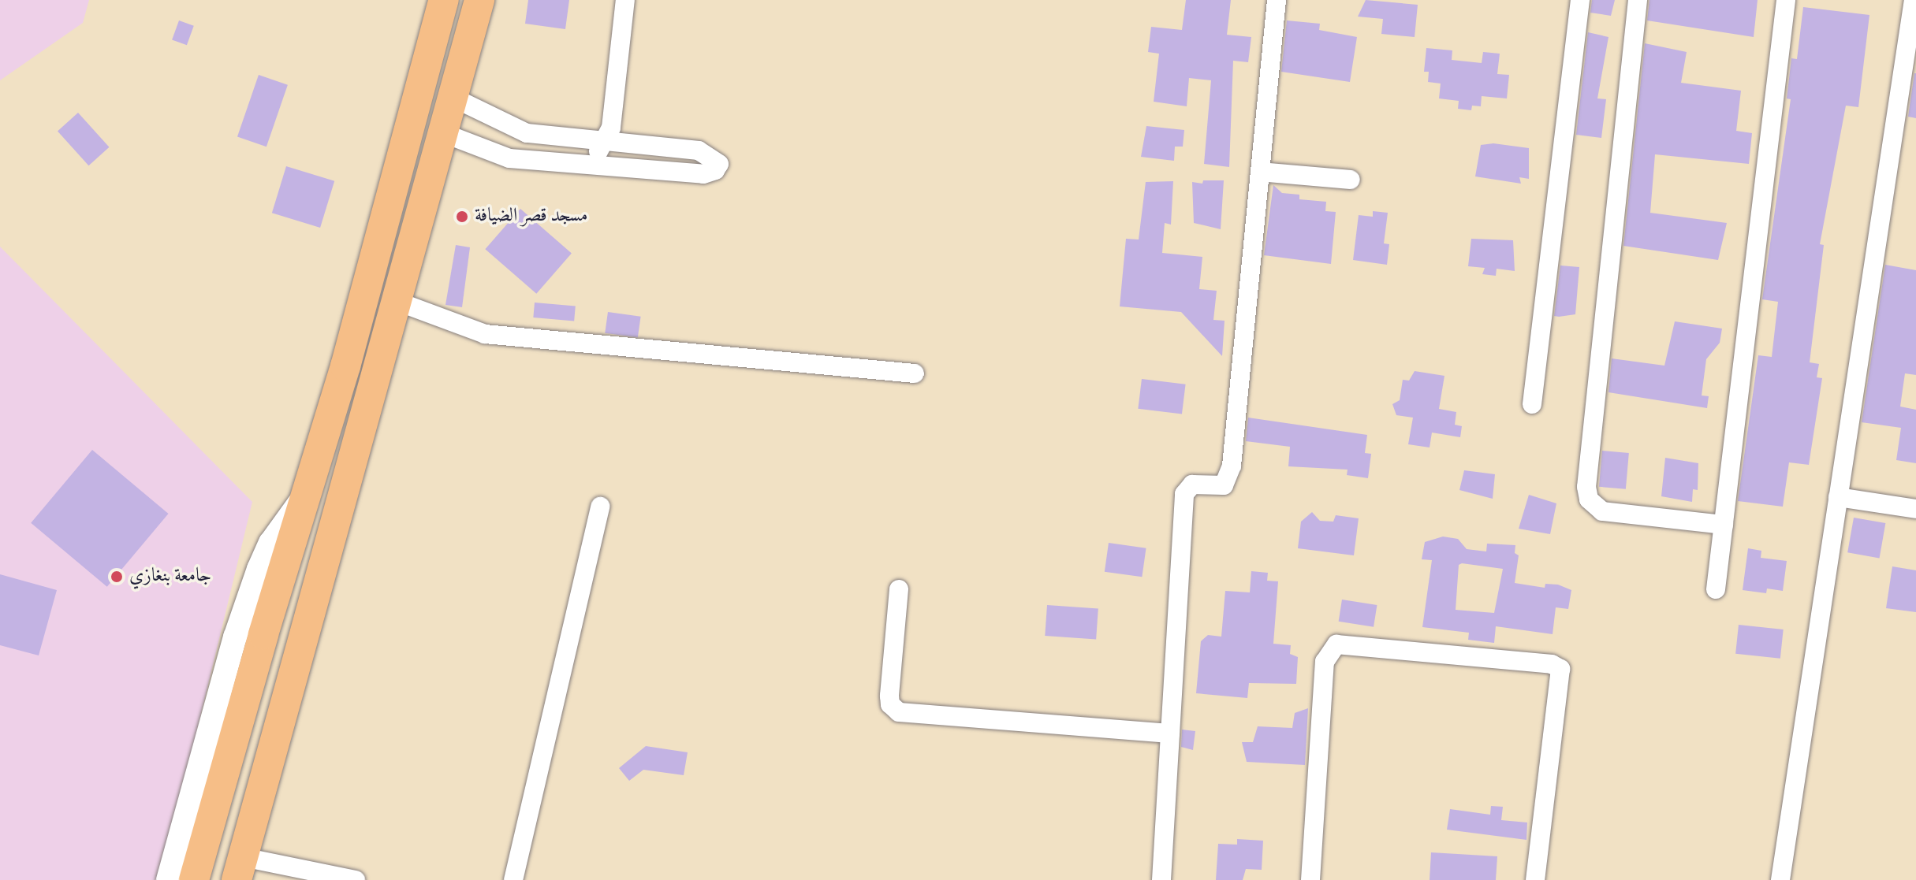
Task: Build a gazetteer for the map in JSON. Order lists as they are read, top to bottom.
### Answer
{
  "places": ["مسجد قصر الضيافة", "جامعة بنغازي"]
}
